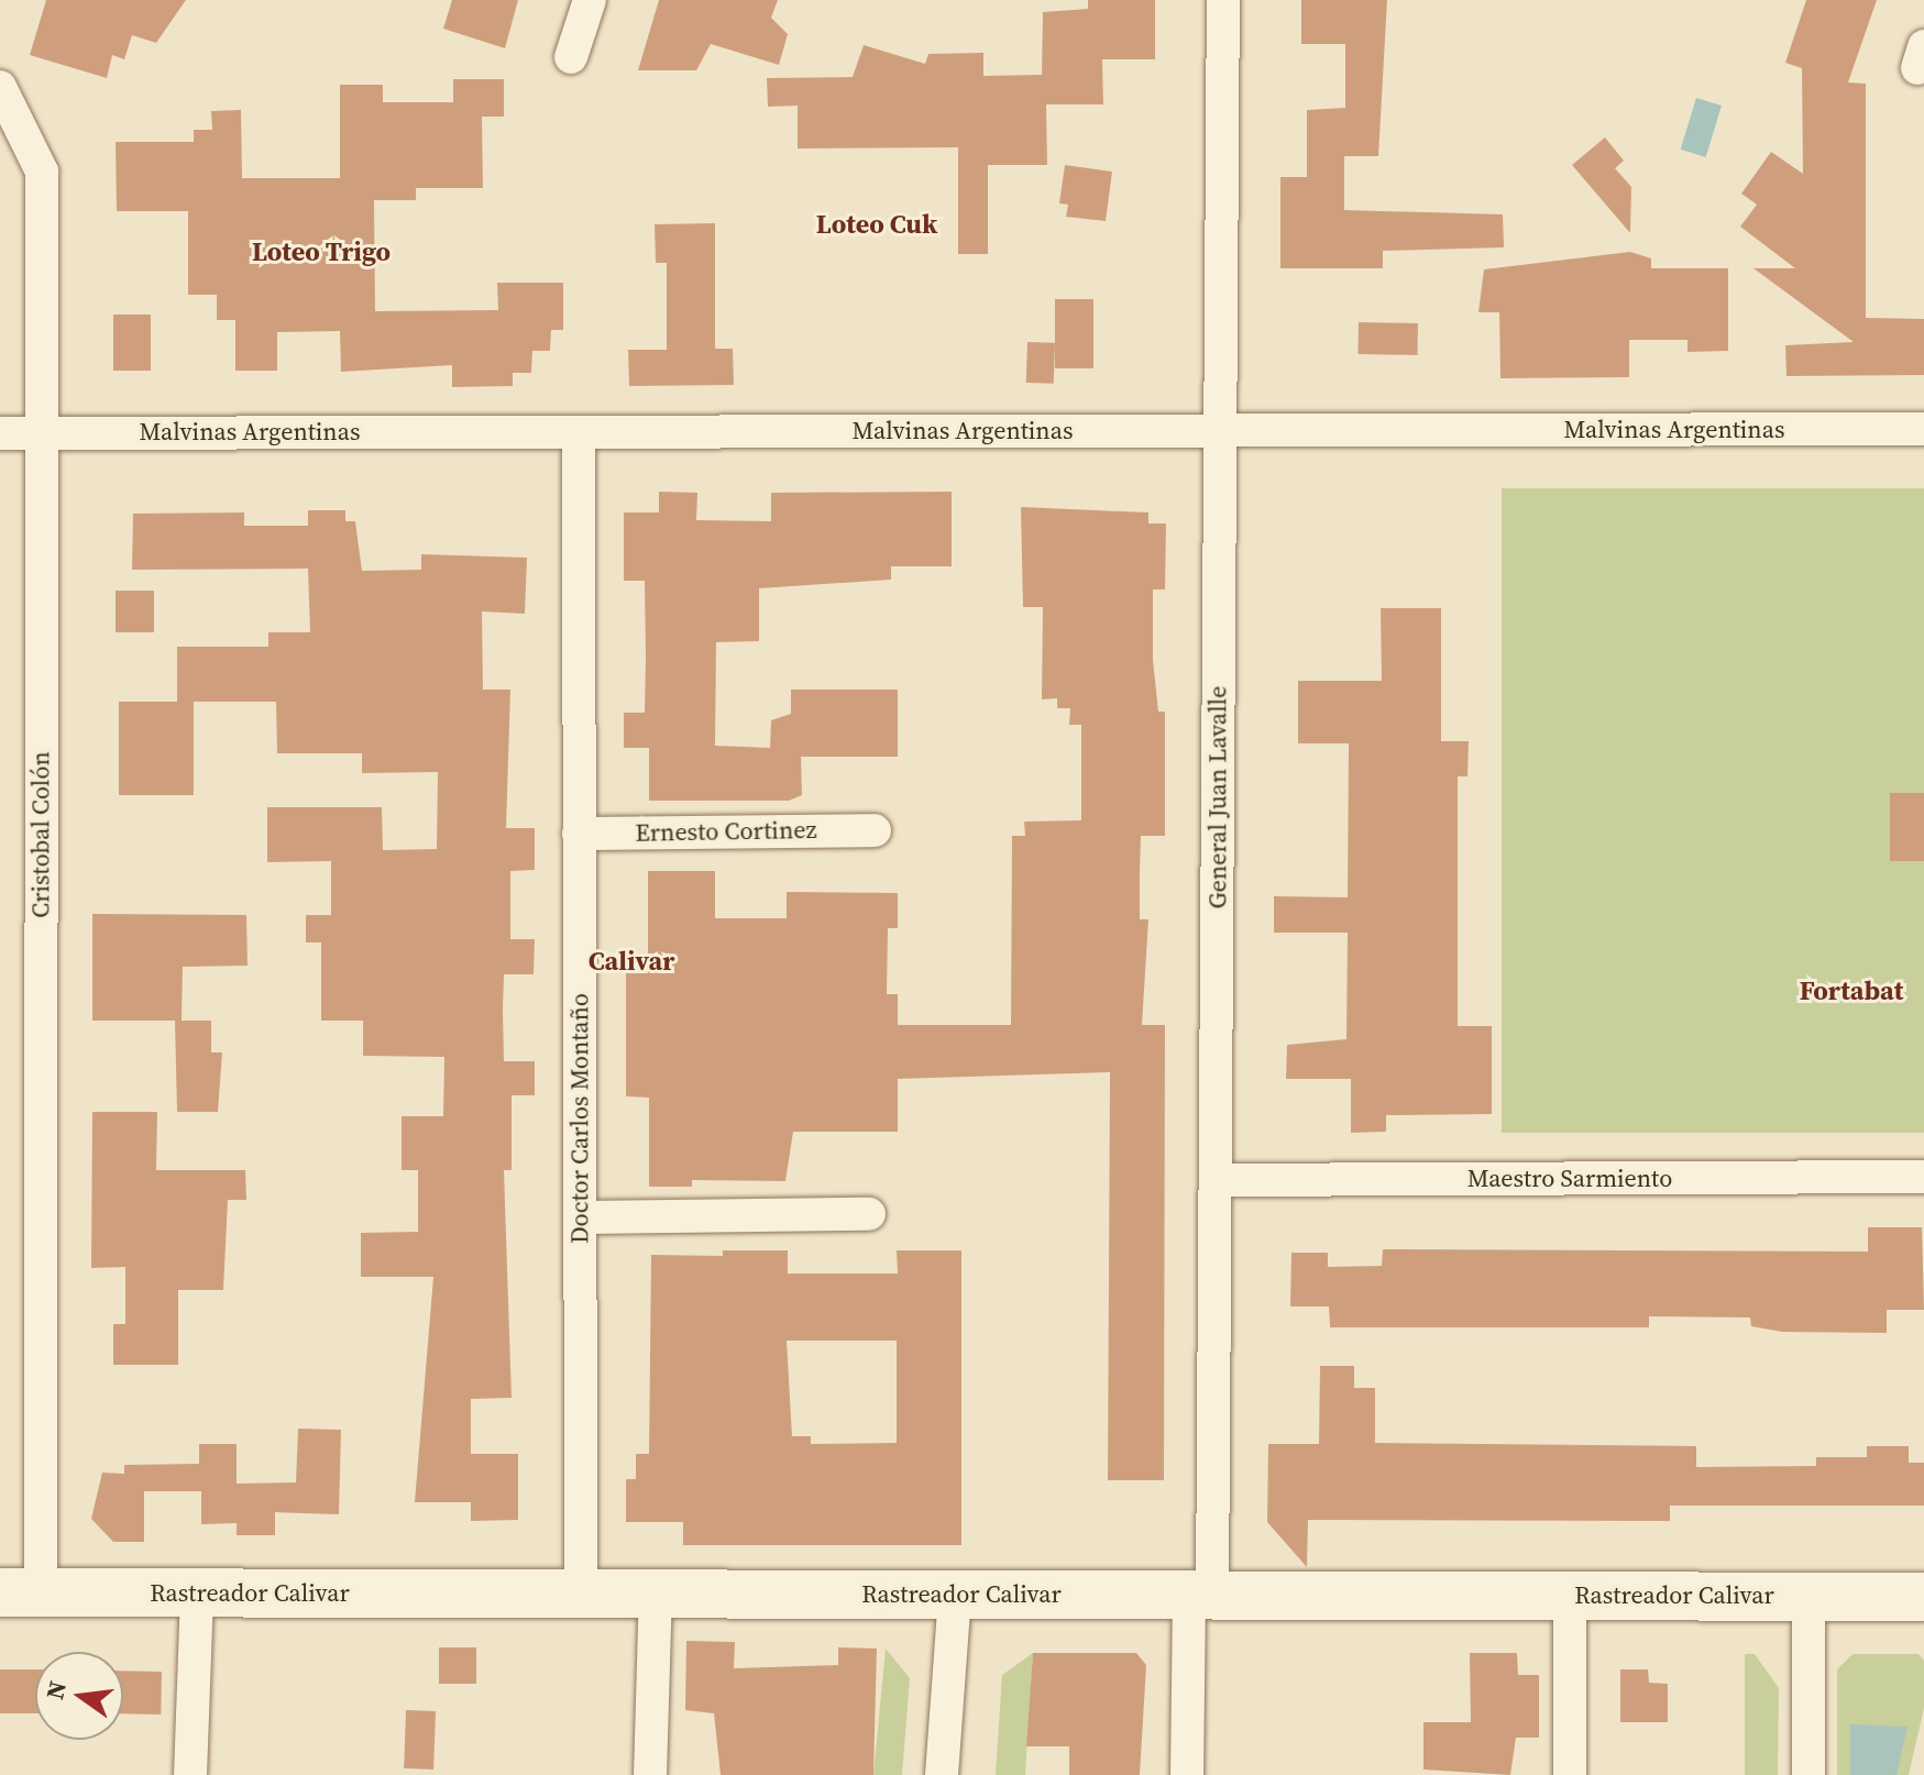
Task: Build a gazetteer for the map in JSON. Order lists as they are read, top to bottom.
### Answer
{
  "streets": {
    "main road": ["Rastreador Calivar"],
    "street": [
      "Malvinas Argentinas",
      "General Juan Lavalle",
      "Ernesto Cortinez",
      "Cristobal Colón",
      "Doctor Carlos Montaño",
      "Maestro Sarmiento"
    ]
  },
  "crossings": [
    ["Malvinas Argentinas", "General Juan Lavalle"],
    ["Malvinas Argentinas", "Cristobal Colón"],
    ["Malvinas Argentinas", "Doctor Carlos Montaño"],
    ["General Juan Lavalle", "Maestro Sarmiento"],
    ["General Juan Lavalle", "Rastreador Calivar"],
    ["Ernesto Cortinez", "Doctor Carlos Montaño"],
    ["Cristobal Colón", "Rastreador Calivar"],
    ["Doctor Carlos Montaño", "Rastreador Calivar"]
  ],
  "districts": [
    "Loteo Cuk",
    "Loteo Trigo",
    "Calivar",
    "Fortabat"
  ],
  "north": "left"
}
